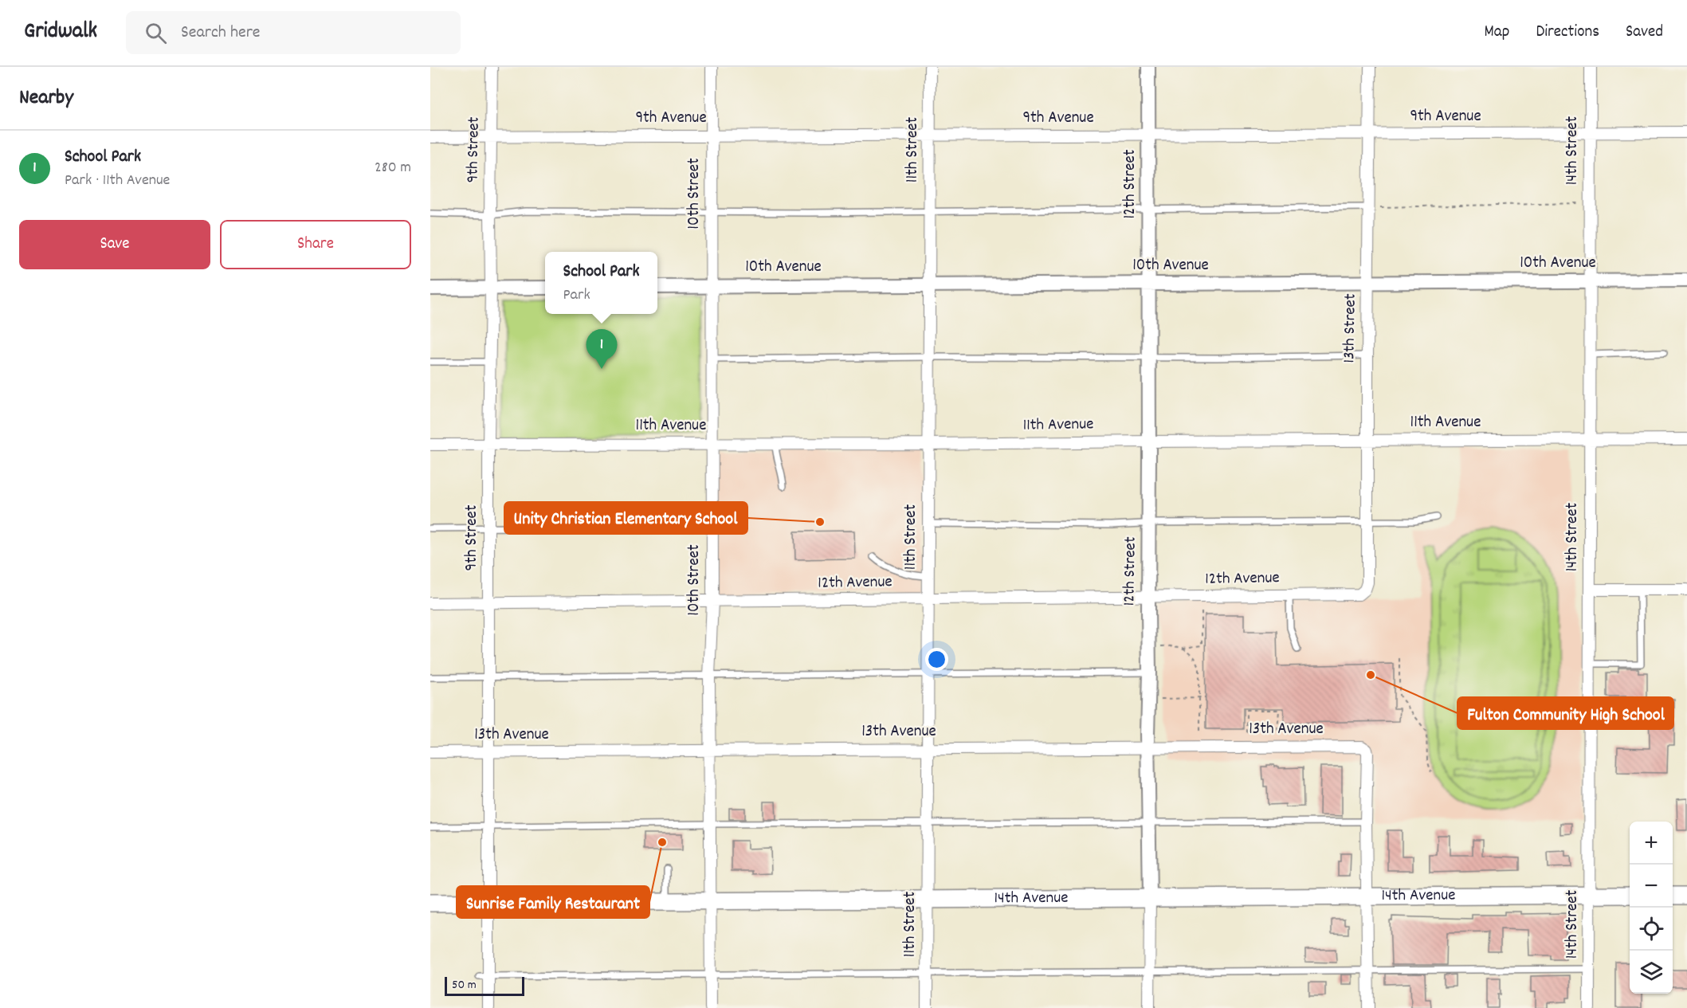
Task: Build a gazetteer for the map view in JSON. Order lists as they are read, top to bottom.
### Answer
{
  "streets": {
    "main road": ["14th Avenue"],
    "street": [
      "9th Avenue",
      "9th Street",
      "11th Street",
      "14th Street",
      "12th Street",
      "10th Street",
      "10th Avenue",
      "13th Street",
      "11th Avenue",
      "12th Avenue",
      "13th Avenue"
    ]
  },
  "crossings": [
    ["9th Avenue", "9th Street"],
    ["9th Avenue", "11th Street"],
    ["9th Avenue", "14th Street"],
    ["9th Avenue", "12th Street"],
    ["9th Avenue", "10th Street"],
    ["9th Avenue", "13th Street"],
    ["9th Street", "11th Avenue"],
    ["9th Street", "12th Avenue"],
    ["9th Street", "13th Avenue"],
    ["9th Street", "14th Avenue"],
    ["11th Street", "10th Avenue"],
    ["11th Street", "11th Avenue"],
    ["11th Street", "12th Avenue"],
    ["11th Street", "13th Avenue"],
    ["11th Street", "14th Avenue"],
    ["14th Street", "10th Avenue"],
    ["14th Street", "11th Avenue"],
    ["14th Street", "14th Avenue"],
    ["12th Street", "10th Avenue"],
    ["12th Street", "11th Avenue"],
    ["12th Street", "12th Avenue"],
    ["12th Street", "13th Avenue"],
    ["12th Street", "14th Avenue"],
    ["10th Street", "10th Avenue"],
    ["10th Street", "11th Avenue"],
    ["10th Street", "12th Avenue"],
    ["10th Street", "13th Avenue"],
    ["10th Street", "14th Avenue"],
    ["10th Avenue", "13th Street"],
    ["13th Street", "11th Avenue"],
    ["13th Street", "12th Avenue"]
  ],
  "places": ["Unity Christian Elementary School", "Fulton Community High School", "Sunrise Family Restaurant"],
  "scale_bar": "50 m",
  "page": {
    "header": "Gridwalk",
    "search": "Search here",
    "nav": ["Map", "Directions", "Saved"],
    "heading": "Nearby",
    "list": [
      {
        "mark": "1",
        "name": "School Park",
        "note": "Park · 11th Avenue",
        "value": "280 m"
      }
    ],
    "buttons": ["Save", "Share"],
    "popup": ["School Park", "Park"],
    "pins": "1",
    "map_buttons": ["+", "−"],
    "scale": "50 m"
  }
}
